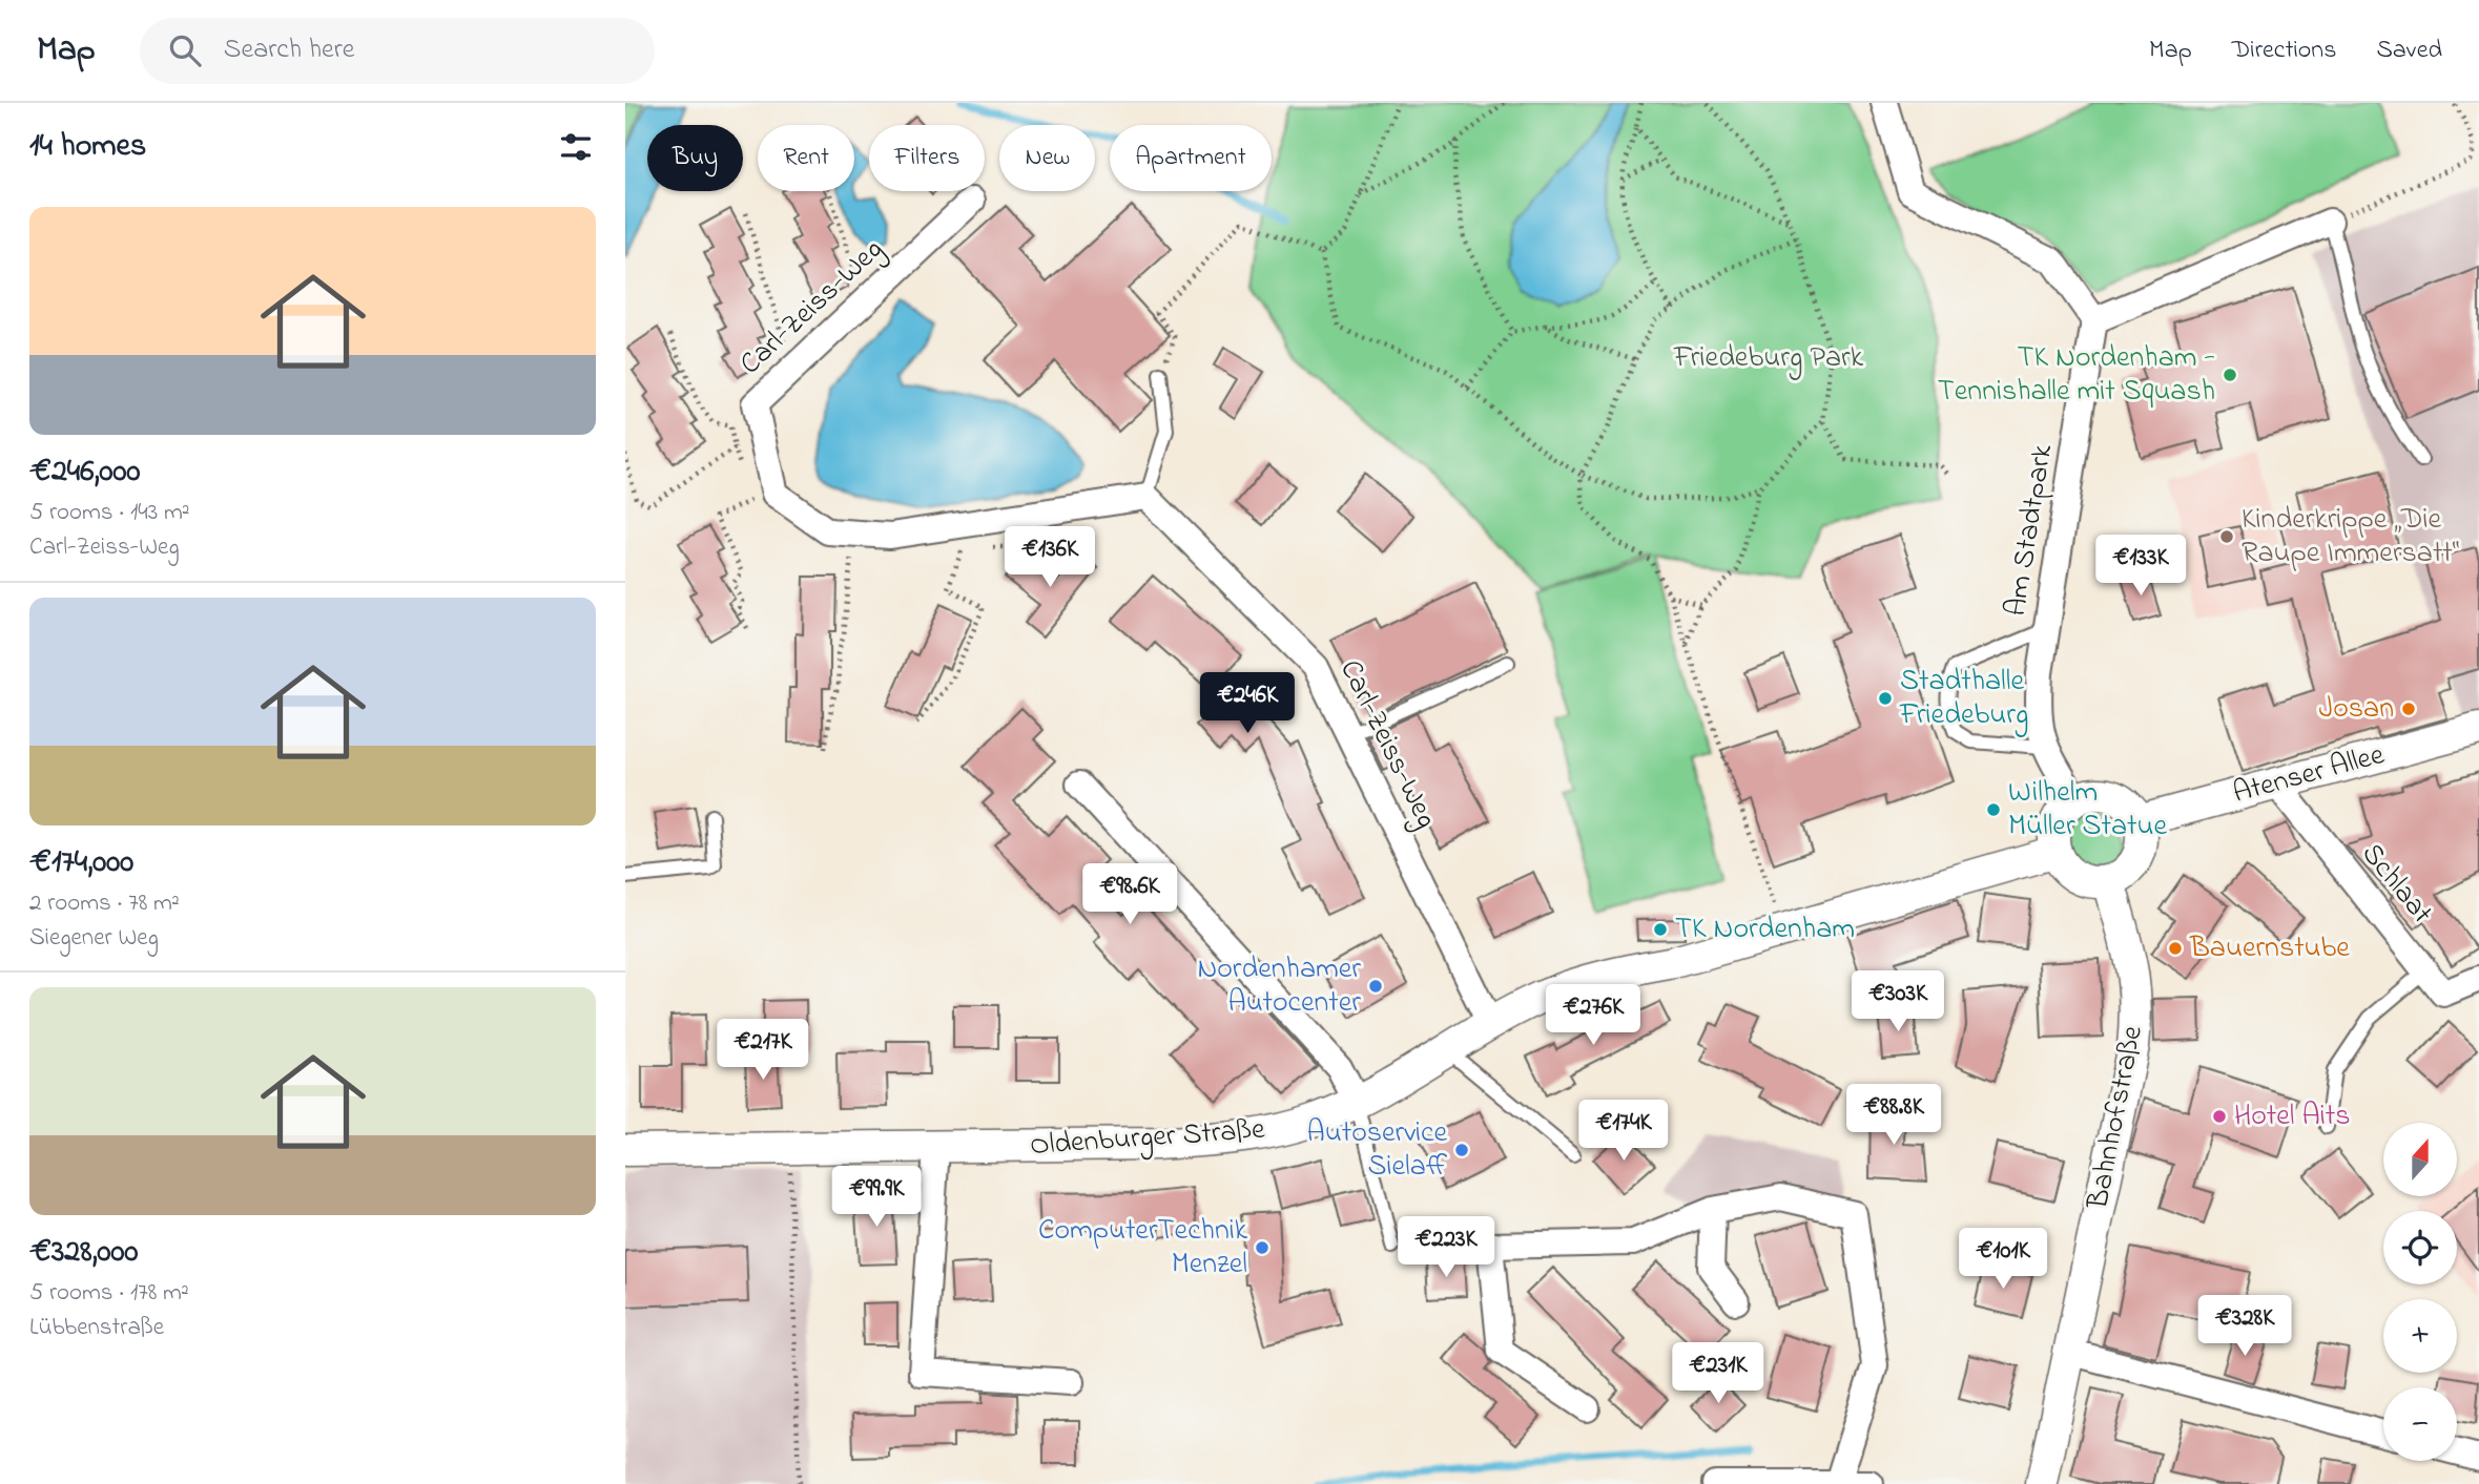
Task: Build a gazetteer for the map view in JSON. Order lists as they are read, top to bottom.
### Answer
{
  "streets": {
    "street": [
      "Carl-Zeiss-Weg",
      "Am Stadtpark",
      "Atenser Allee",
      "Schlaat",
      "Bahnhofstraße",
      "Oldenburger Straße"
    ]
  },
  "crossings": [
    ["Carl-Zeiss-Weg", "Oldenburger Straße"],
    ["Am Stadtpark", "Atenser Allee"],
    ["Am Stadtpark", "Bahnhofstraße"],
    ["Am Stadtpark", "Oldenburger Straße"],
    ["Atenser Allee", "Schlaat"],
    ["Atenser Allee", "Bahnhofstraße"],
    ["Atenser Allee", "Oldenburger Straße"],
    ["Bahnhofstraße", "Oldenburger Straße"]
  ],
  "parks": ["Friedeburg Park"],
  "places": [
    "TK Nordenham - Tennishalle mit Squash",
    "Kinderkrippe „Die Raupe Immersatt“",
    "Stadthalle Friedeburg",
    "Josan",
    "Wilhelm Müller Statue",
    "TK Nordenham",
    "Bauernstube",
    "Nordenhamer Autocenter",
    "Hotel Aits",
    "Autoservice Sielaff",
    "ComputerTechnik Menzel"
  ],
  "north": "top",
  "page": {
    "header": "Map",
    "search": "Search here",
    "nav": ["Map", "Directions", "Saved"],
    "heading": "14 homes",
    "chip": [
      "Buy",
      "Rent",
      "Filters",
      "New",
      "Apartment"
    ],
    "list": [
      {
        "name": "€246,000",
        "note": "5 rooms · 143 m² · Carl-Zeiss-Weg"
      },
      {
        "name": "€174,000",
        "note": "2 rooms · 78 m² · Siegener Weg"
      },
      {
        "name": "€328,000",
        "note": "5 rooms · 178 m² · Lübbenstraße"
      }
    ],
    "price": [
      "€136K",
      "€133K",
      "€246K",
      "€98.6K",
      "€303K",
      "€276K",
      "€217K",
      "€88.8K",
      "€174K",
      "€99.9K",
      "€223K",
      "€101K",
      "€328K",
      "€231K"
    ],
    "map_buttons": ["+", "−"]
  }
}
